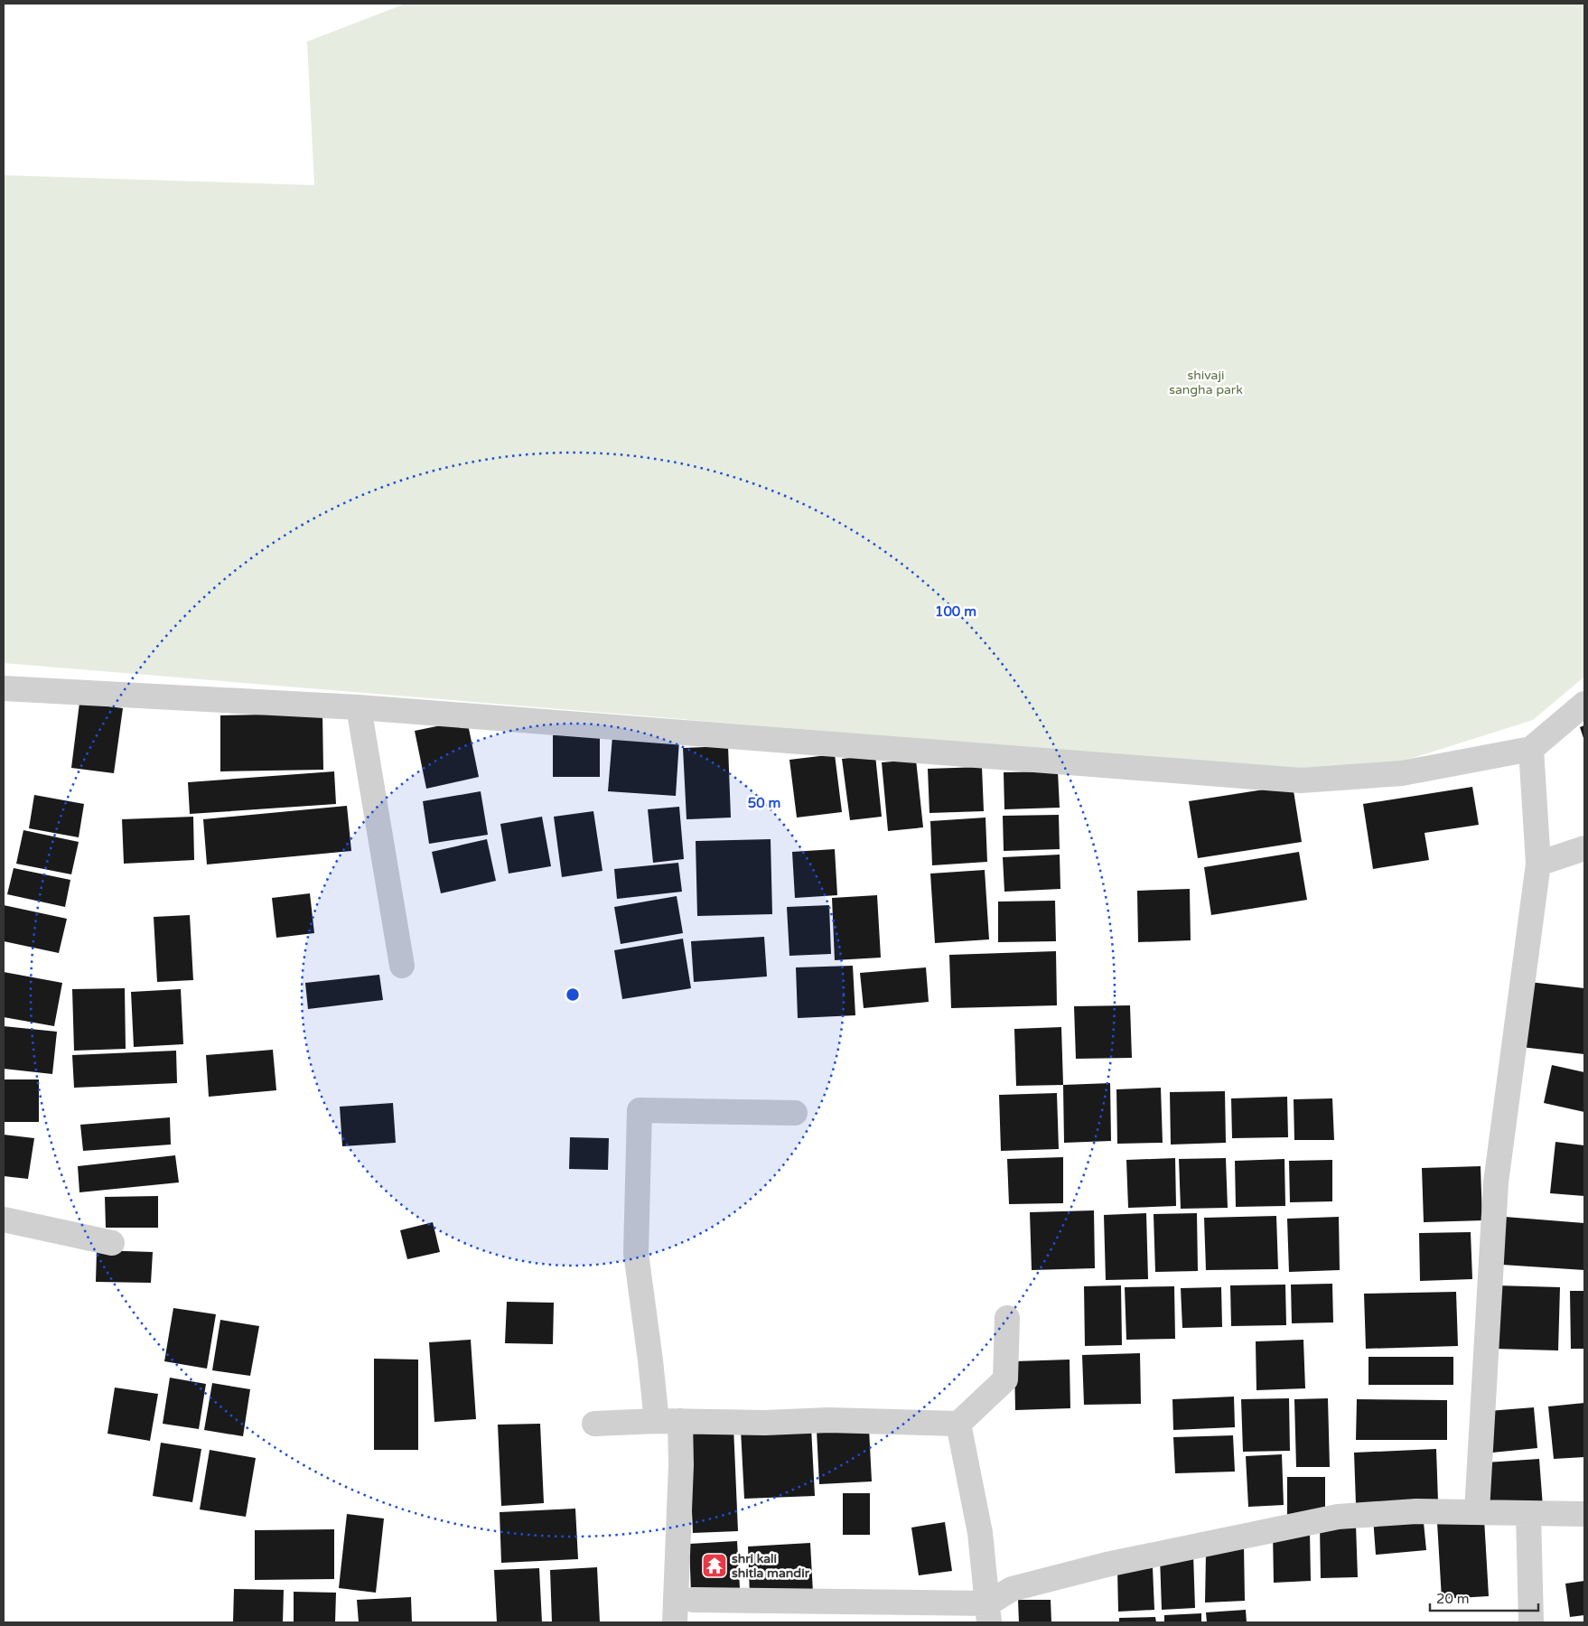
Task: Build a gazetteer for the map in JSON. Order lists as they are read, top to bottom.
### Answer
{
  "parks": ["shivaji sangha park"],
  "places": {
    "temple": ["shri kali shitla mandir"]
  },
  "scale_bar": "20 m",
  "rings": ["100 m", "50 m"]
}
